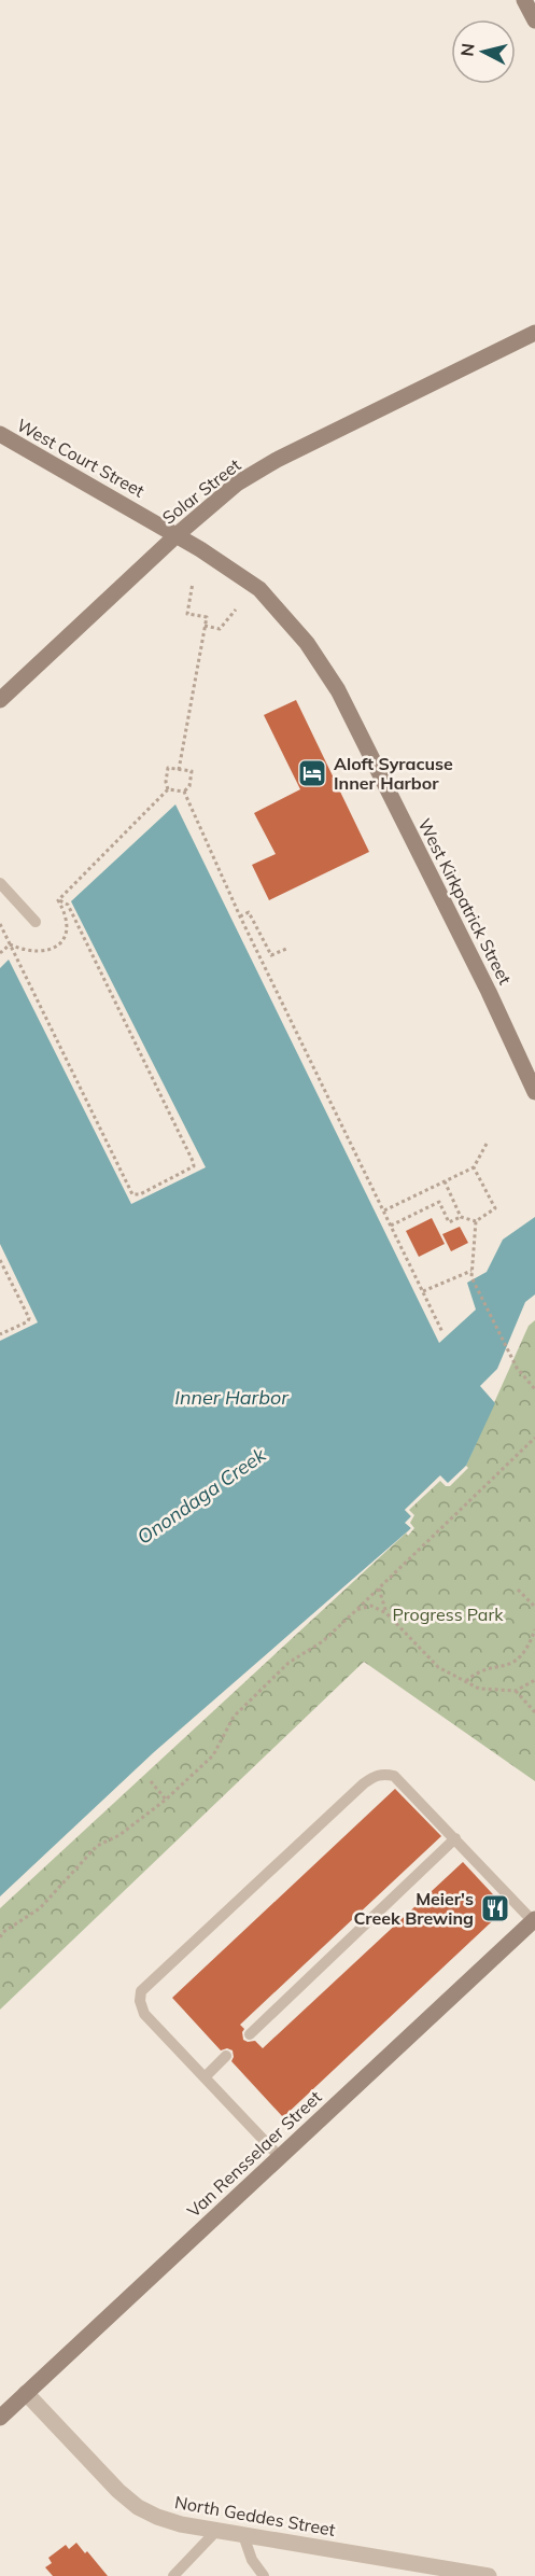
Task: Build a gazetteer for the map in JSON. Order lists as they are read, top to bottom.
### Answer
{
  "streets": {
    "street": [
      "West Court Street",
      "Solar Street",
      "West Kirkpatrick Street",
      "Van Rensselaer Street",
      "North Geddes Street"
    ]
  },
  "crossings": [
    ["West Court Street", "Solar Street"],
    ["West Court Street", "West Kirkpatrick Street"],
    ["Solar Street", "West Kirkpatrick Street"],
    ["Van Rensselaer Street", "North Geddes Street"]
  ],
  "water": ["Inner Harbor", "Onondaga Creek"],
  "parks": ["Progress Park"],
  "places": {
    "hotel": ["Aloft Syracuse Inner Harbor"],
    "restaurant": ["Meier's Creek Brewing"]
  },
  "north": "left"
}
